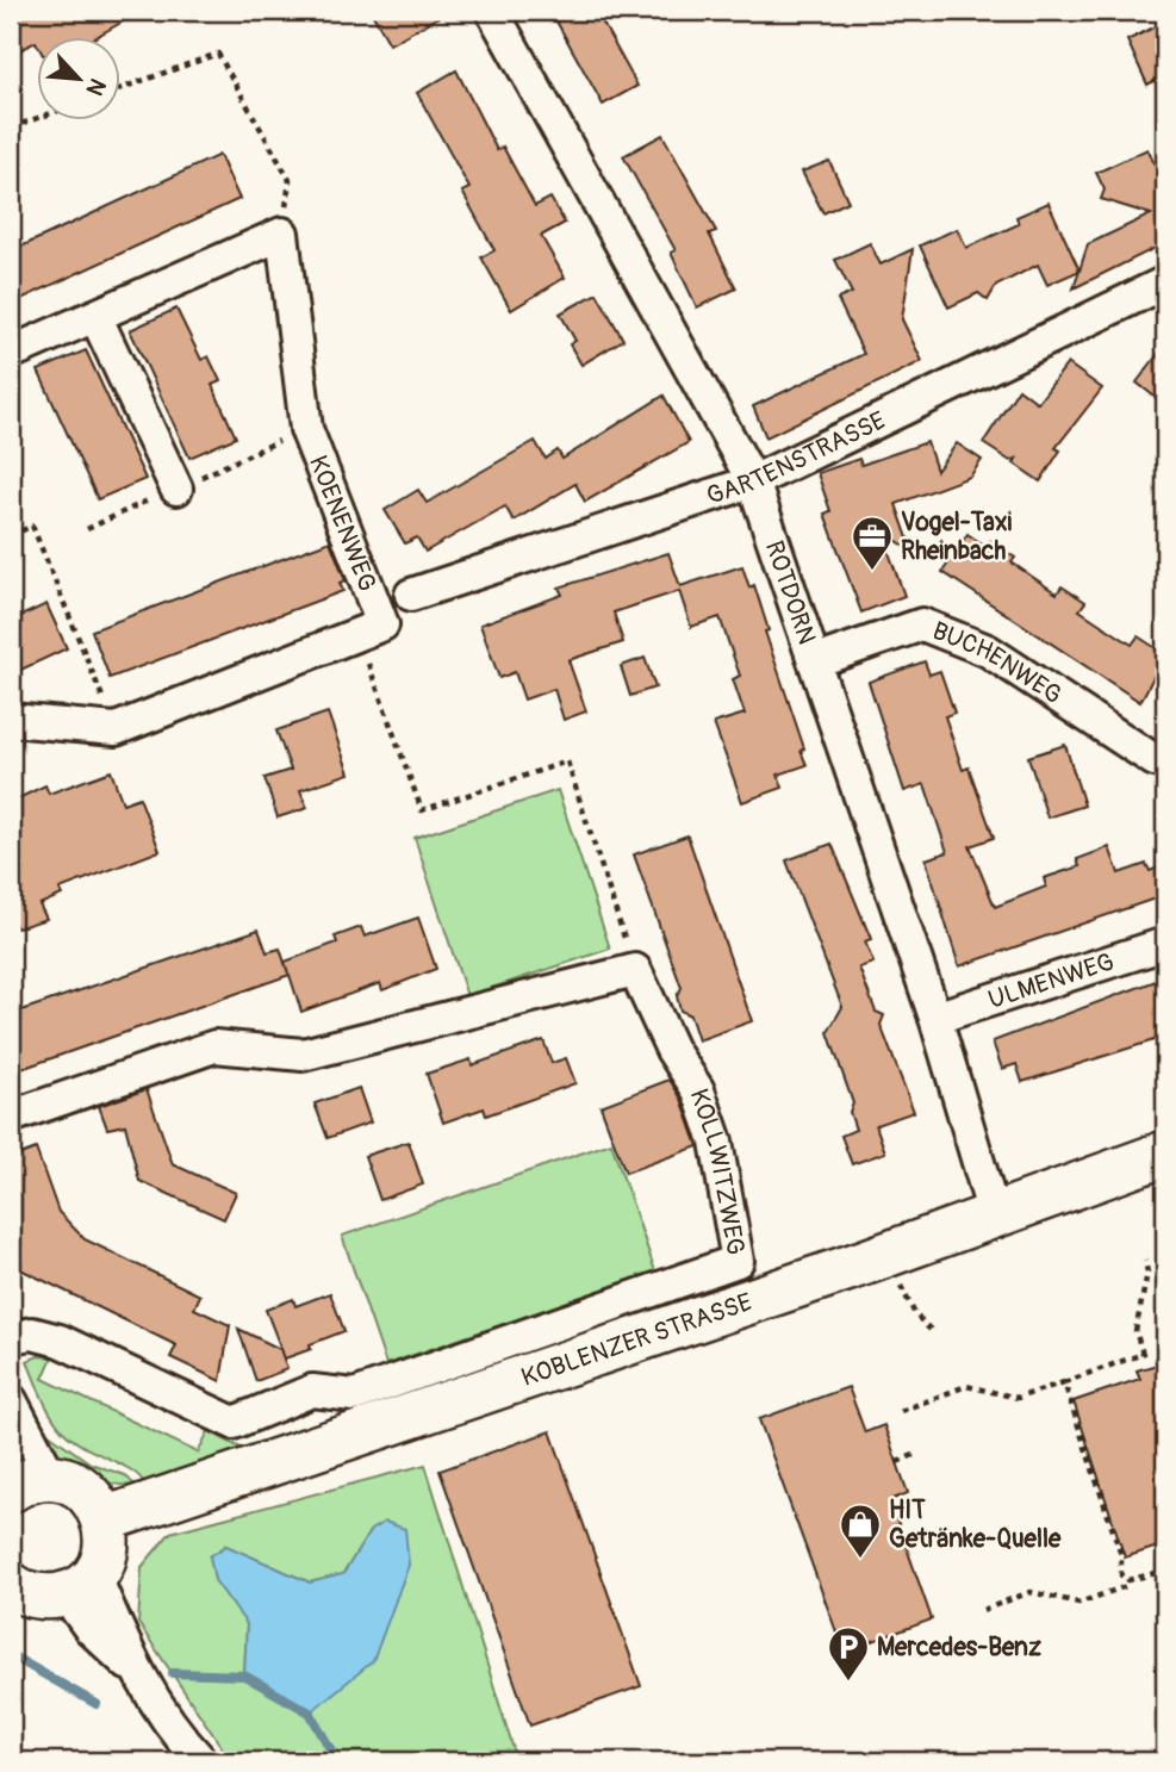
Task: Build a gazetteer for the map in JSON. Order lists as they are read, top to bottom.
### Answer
{
  "streets": {
    "street": [
      "GARTENSTRASSE",
      "KOENENWEG",
      "ROTDORN",
      "BUCHENWEG",
      "ULMENWEG",
      "KOLLWITZWEG",
      "KOBLENZER STRASSE"
    ]
  },
  "crossings": [
    ["GARTENSTRASSE", "ROTDORN"],
    ["ROTDORN", "BUCHENWEG"],
    ["ROTDORN", "ULMENWEG"],
    ["ROTDORN", "KOBLENZER STRASSE"]
  ],
  "places": {
    "office": ["Vogel-Taxi Rheinbach"],
    "shop": ["HIT Getränke-Quelle"],
    "parking": ["Mercedes-Benz"]
  },
  "north": "bottom right"
}
